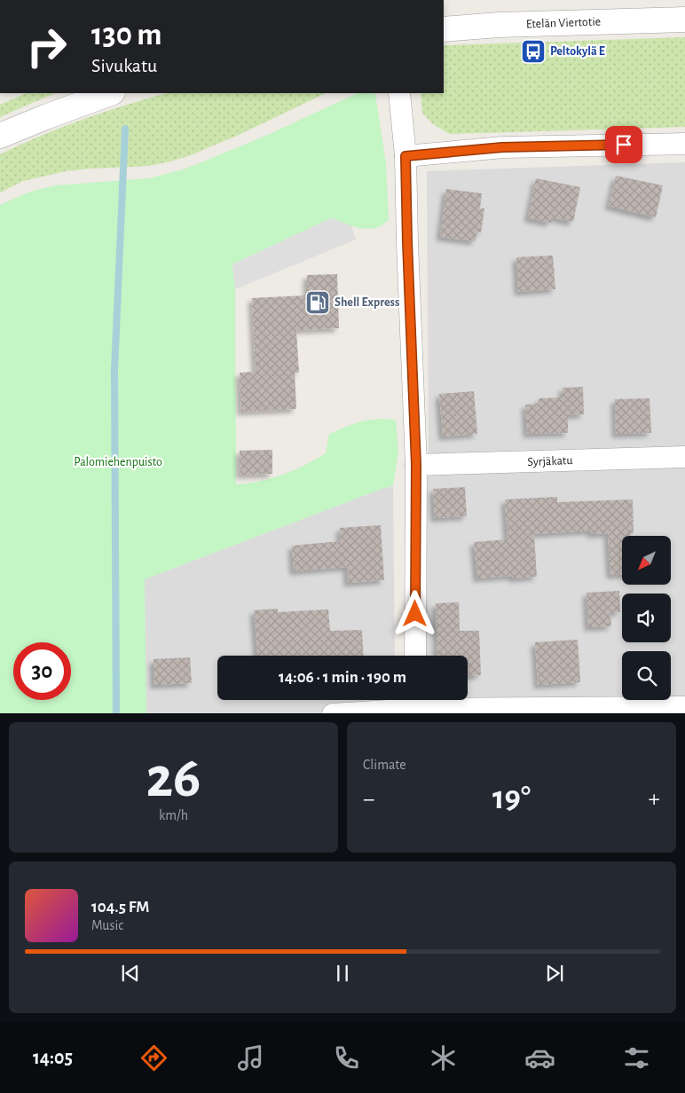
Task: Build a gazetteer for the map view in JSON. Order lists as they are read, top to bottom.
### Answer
{
  "streets": {
    "street": ["Etelän Viertotie", "Syrjäkatu"]
  },
  "parks": ["Palomiehenpuisto"],
  "places": {
    "bus stop": ["Peltokylä E"],
    "fuel station": ["Shell Express"]
  },
  "north": "bottom left",
  "page": {
    "turn": ["130 m", "Sivukatu"],
    "limit": "30",
    "trip": "14:06 · 1 min · 190 m",
    "tile": [
      ["26", "km/h"],
      "Climate"
    ],
    "heat": ["−", "19°", "+"],
    "song": ["104.5 FM", "Music"],
    "tabs": "14:05"
  }
}
